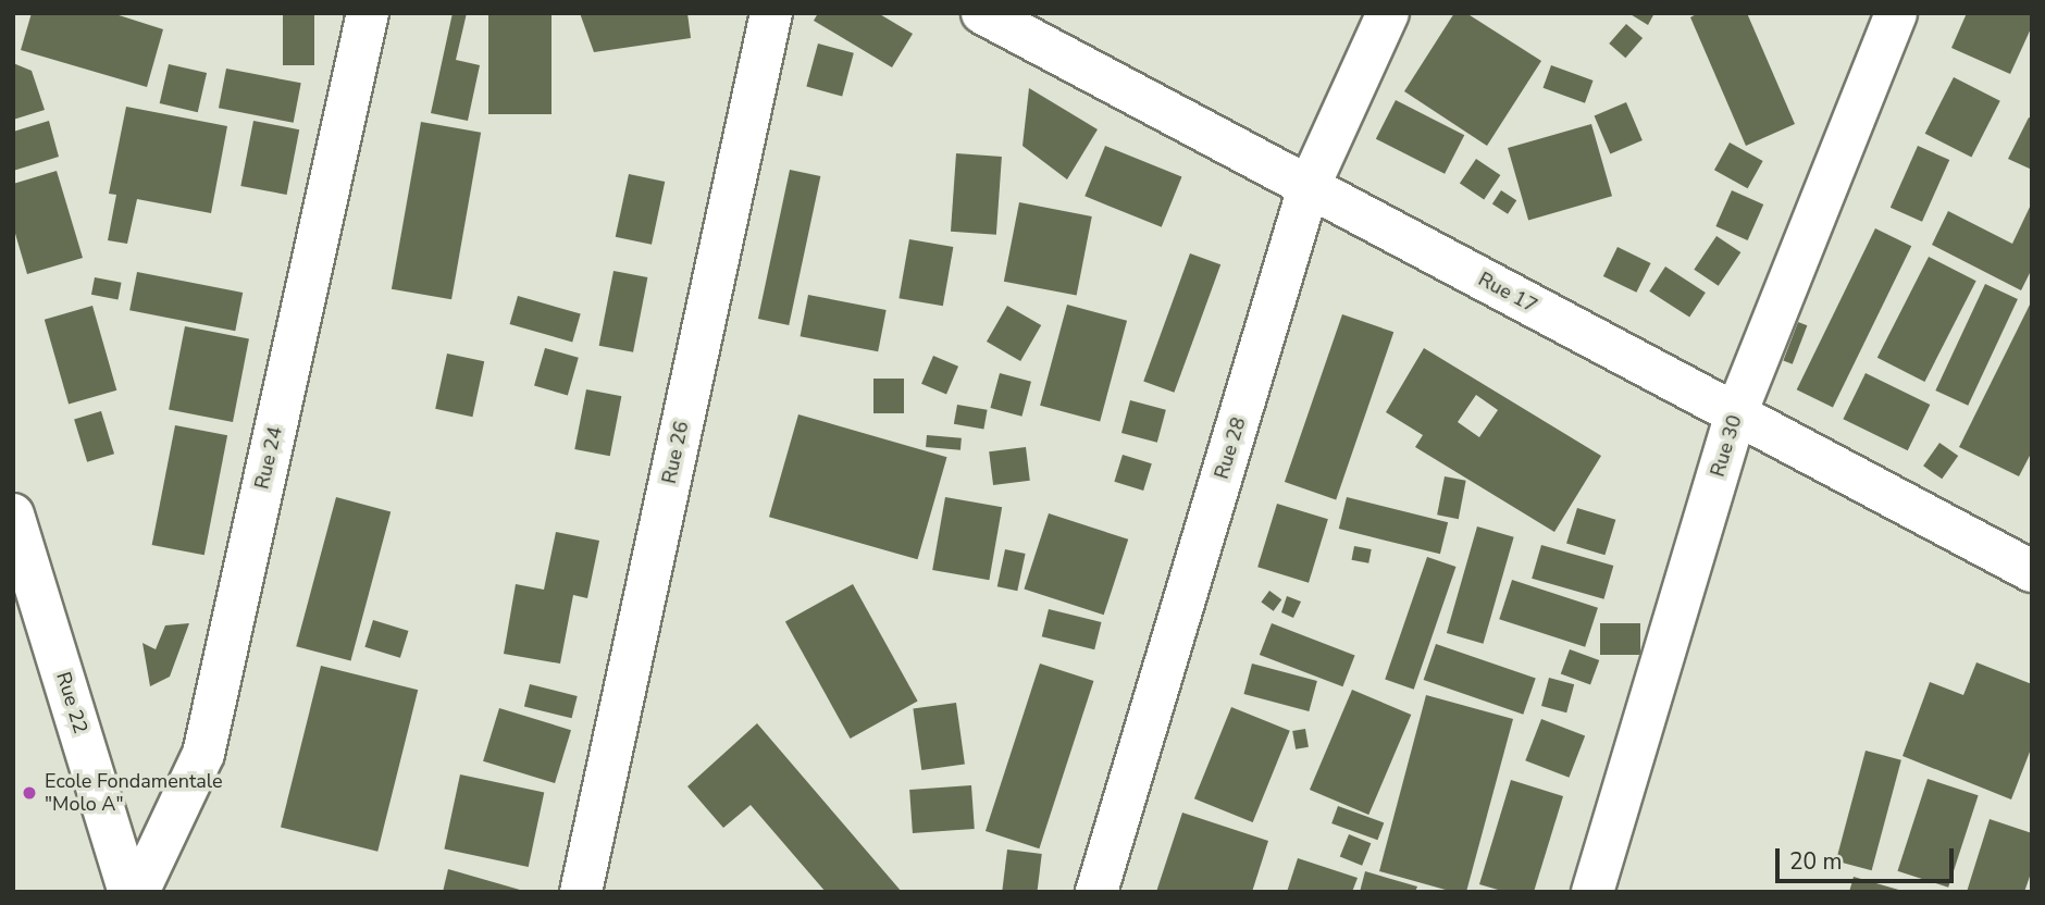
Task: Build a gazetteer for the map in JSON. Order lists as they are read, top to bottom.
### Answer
{
  "streets": {
    "street": [
      "Rue 17",
      "Rue 30",
      "Rue 28",
      "Rue 26",
      "Rue 24",
      "Rue 22"
    ]
  },
  "crossings": [
    ["Rue 17", "Rue 30"],
    ["Rue 17", "Rue 28"]
  ],
  "places": ["Ecole Fondamentale \"Molo A\""],
  "scale_bar": "20 m"
}
